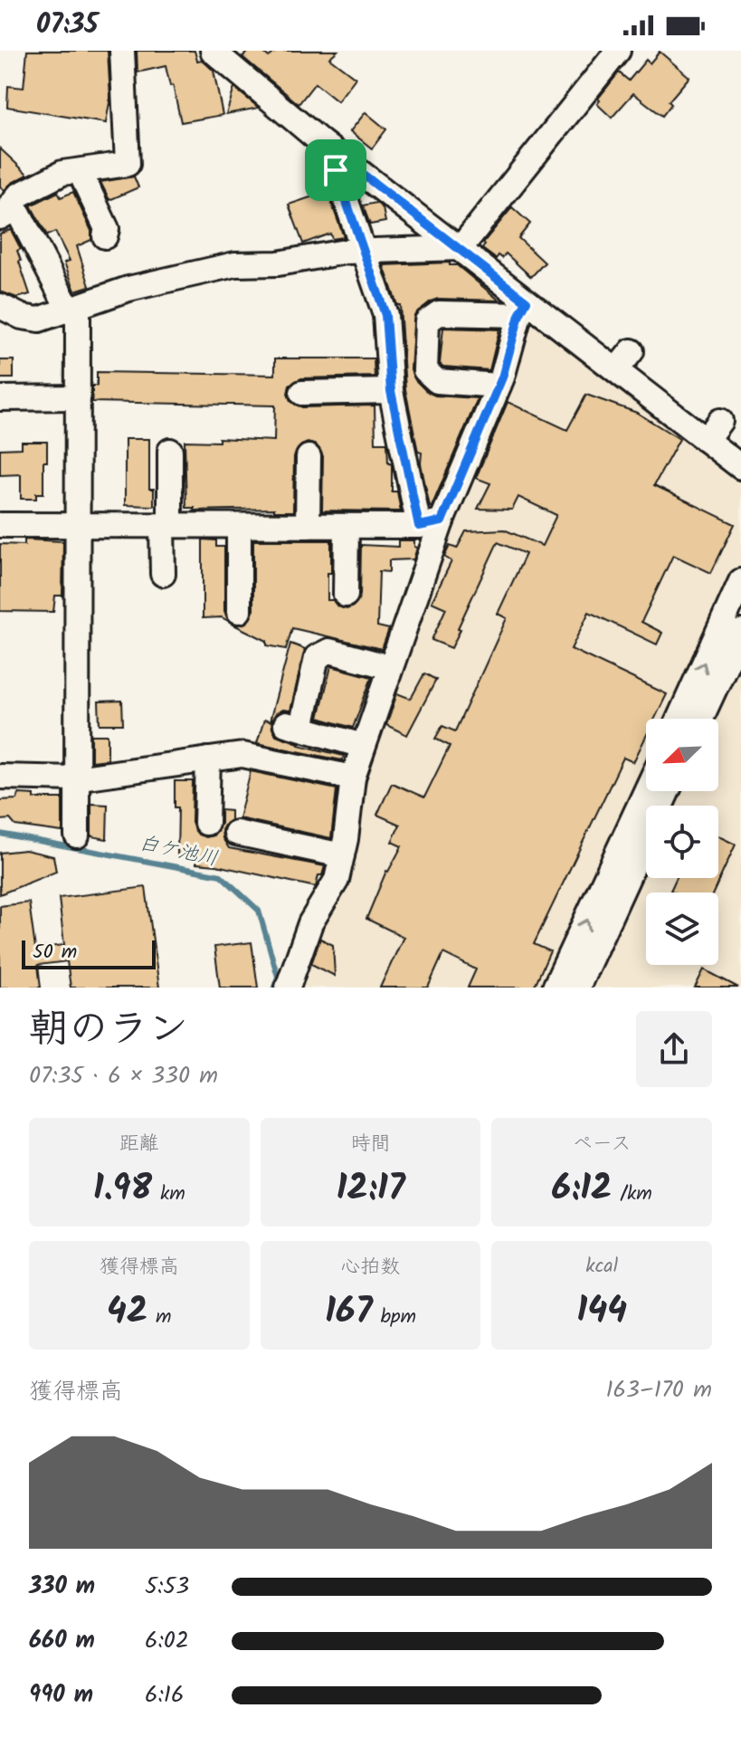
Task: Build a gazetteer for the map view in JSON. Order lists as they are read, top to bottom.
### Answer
{
  "water": ["白ケ池川"],
  "scale_bar": "50 m",
  "north": "bottom left",
  "page": {
    "status": "07:35",
    "scale": "50 m",
    "heading": ["朝のラン", "07:35 · 6 × 330 m"],
    "stats": [
      ["距離", "1.98 km"],
      ["時間", "12:17"],
      ["ペース", "6:12 /km"],
      ["獲得標高", "42 m"],
      ["心拍数", "167 bpm"],
      ["kcal", "144"]
    ],
    "chart": ["獲得標高", "163–170 m"],
    "list": [
      {
        "name": "330 m",
        "note": "5:53"
      },
      {
        "name": "660 m",
        "note": "6:02"
      },
      {
        "name": "990 m",
        "note": "6:16"
      }
    ]
  }
}
